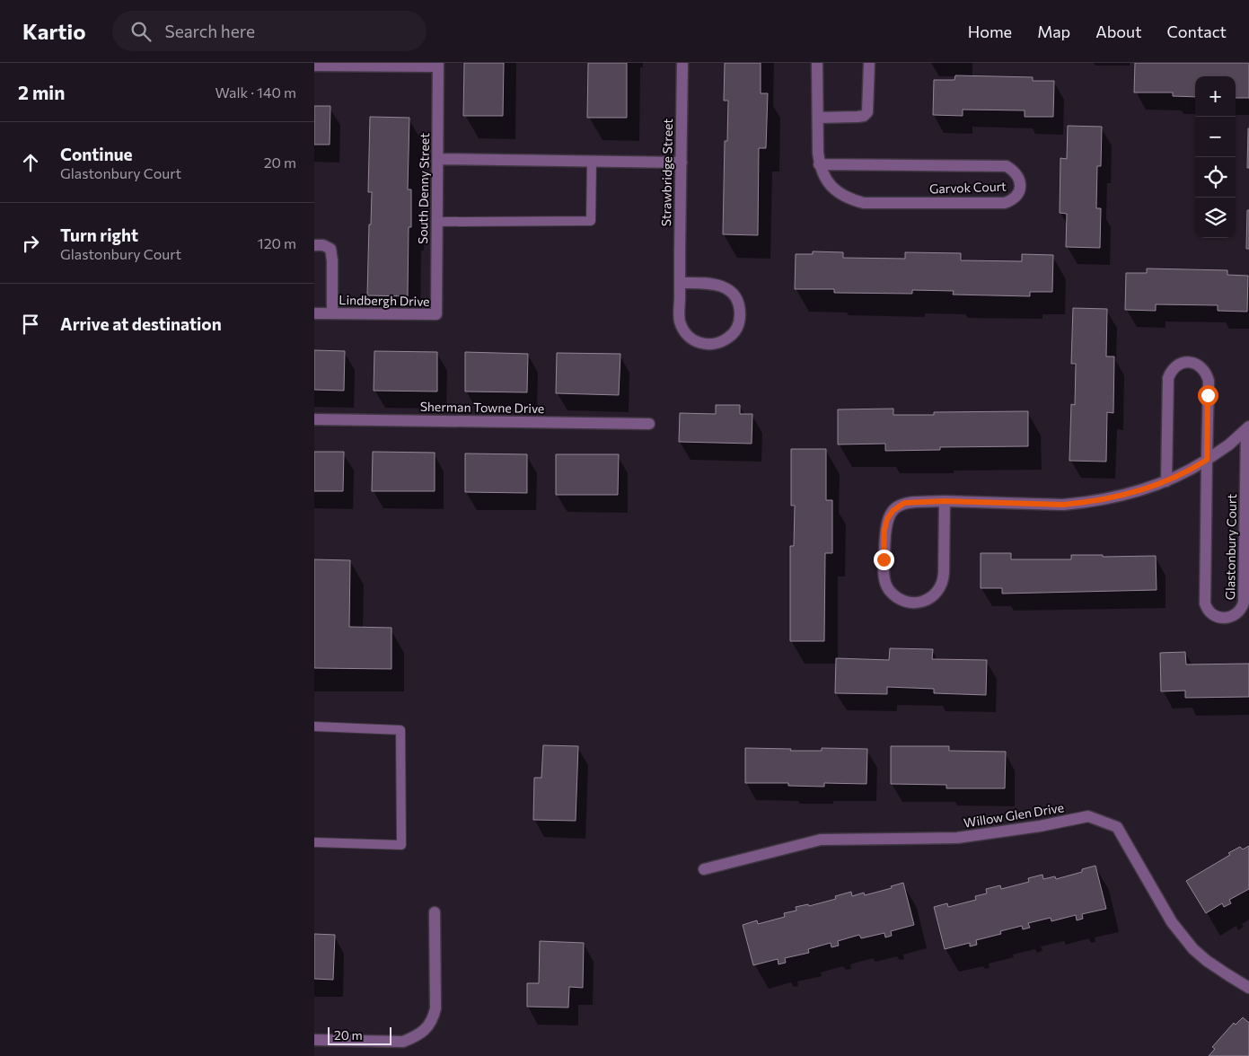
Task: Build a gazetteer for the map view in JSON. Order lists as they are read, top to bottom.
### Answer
{
  "streets": {
    "street": [
      "Strawbridge Street",
      "Garvok Court",
      "South Denny Street",
      "Lindbergh Drive",
      "Sherman Towne Drive",
      "Glastonbury Court",
      "Willow Glen Drive"
    ]
  },
  "crossings": [
    ["South Denny Street", "Lindbergh Drive"]
  ],
  "scale_bar": "20 m",
  "page": {
    "header": "Kartio",
    "search": "Search here",
    "nav": [
      "Home",
      "Map",
      "About",
      "Contact"
    ],
    "heading": ["2 min", "Walk · 140 m"],
    "map_buttons": ["+", "−"],
    "list": [
      ["Continue", "Glastonbury Court", "20 m"],
      ["Turn right", "Glastonbury Court", "120 m"],
      "Arrive at destination"
    ],
    "scale": "20 m"
  }
}
